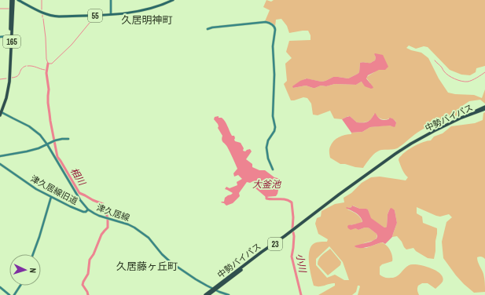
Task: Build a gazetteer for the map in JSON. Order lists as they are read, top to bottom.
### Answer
{
  "streets": {
    "highway": ["165", "中勢バイパス", "23"],
    "main road": ["55"],
    "street": ["津久居線旧道", "津久居線"]
  },
  "crossings": [
    ["165", "津久居線"],
    ["中勢バイパス", "津久居線"],
    ["津久居線旧道", "津久居線"]
  ],
  "districts": ["久居明神町", "久居藤ヶ丘町"],
  "water": ["相川", "大釜池", "小川"],
  "north": "right"
}
